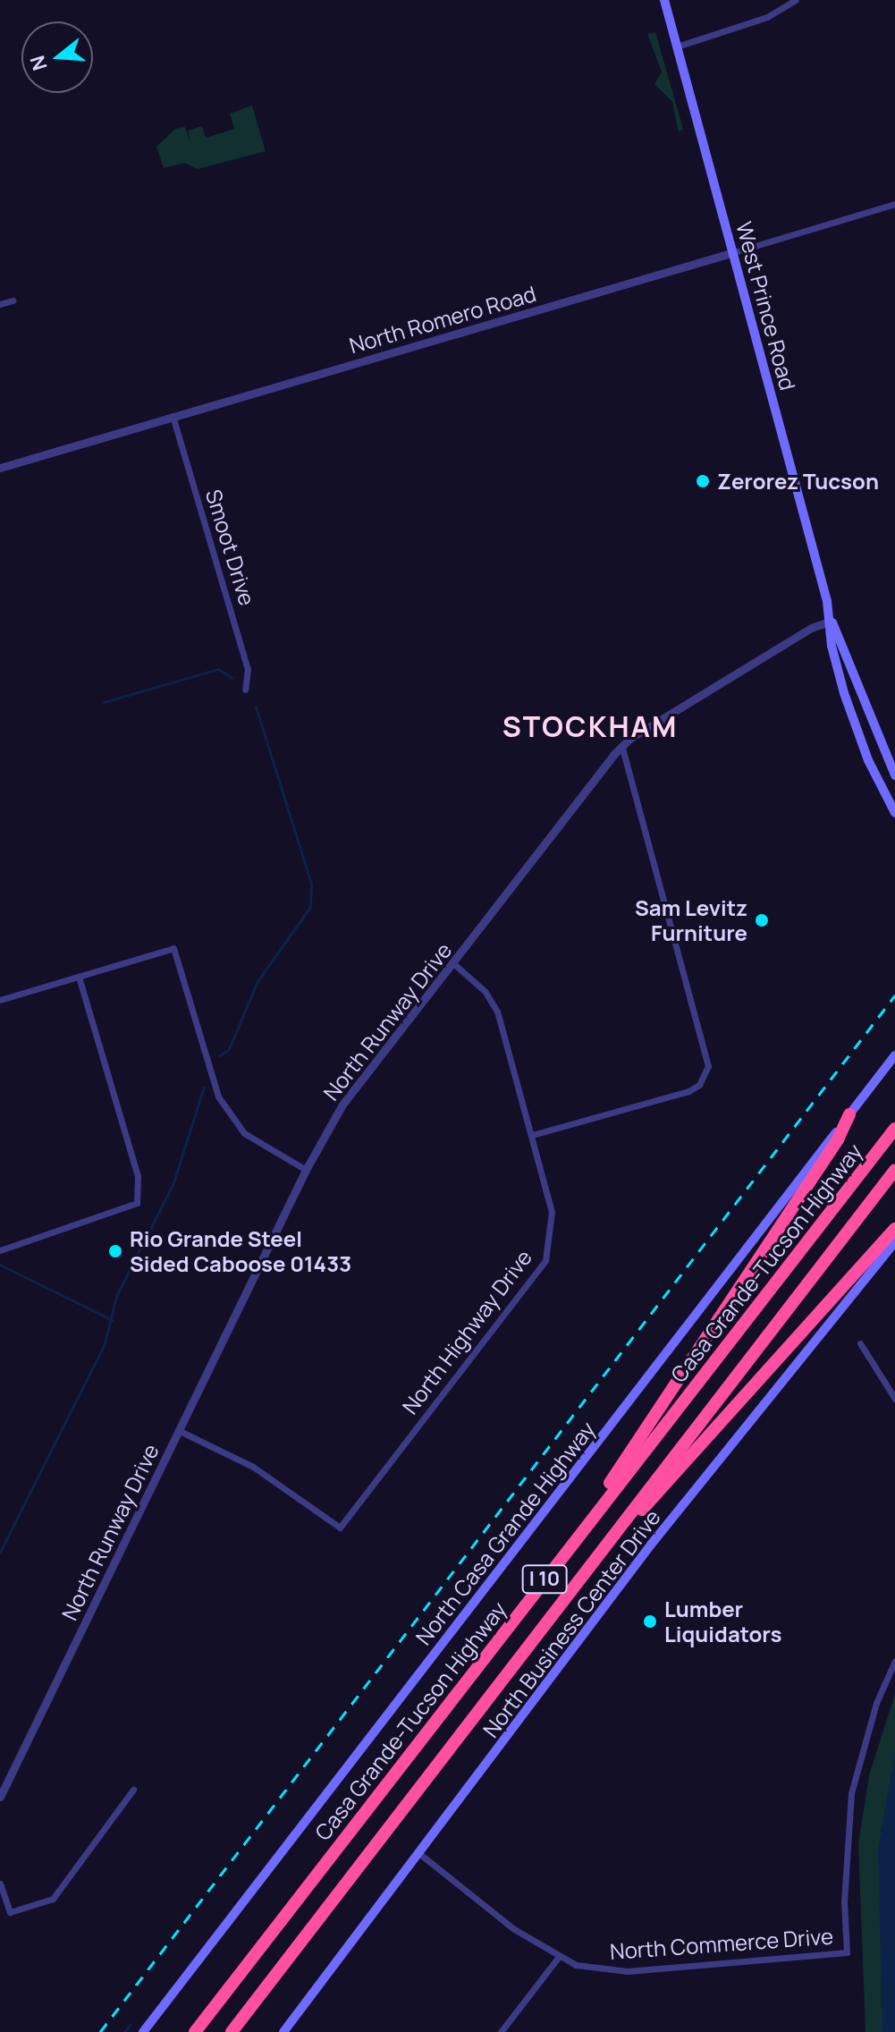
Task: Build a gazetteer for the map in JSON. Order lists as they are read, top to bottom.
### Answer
{
  "streets": {
    "highway": ["Casa Grande-Tucson Highway", "I 10"],
    "main road": ["West Prince Road", "North Casa Grande Highway", "North Business Center Drive"],
    "street": [
      "North Romero Road",
      "Smoot Drive",
      "North Runway Drive",
      "North Highway Drive",
      "North Commerce Drive"
    ]
  },
  "crossings": [
    ["West Prince Road", "North Romero Road"],
    ["West Prince Road", "North Runway Drive"],
    ["North Romero Road", "Smoot Drive"],
    ["North Runway Drive", "North Highway Drive"],
    ["North Business Center Drive", "North Commerce Drive"]
  ],
  "districts": ["STOCKHAM"],
  "places": [
    "Zerorez Tucson",
    "Sam Levitz Furniture",
    "Rio Grande Steel Sided Caboose 01433",
    "Lumber Liquidators"
  ],
  "north": "left"
}
